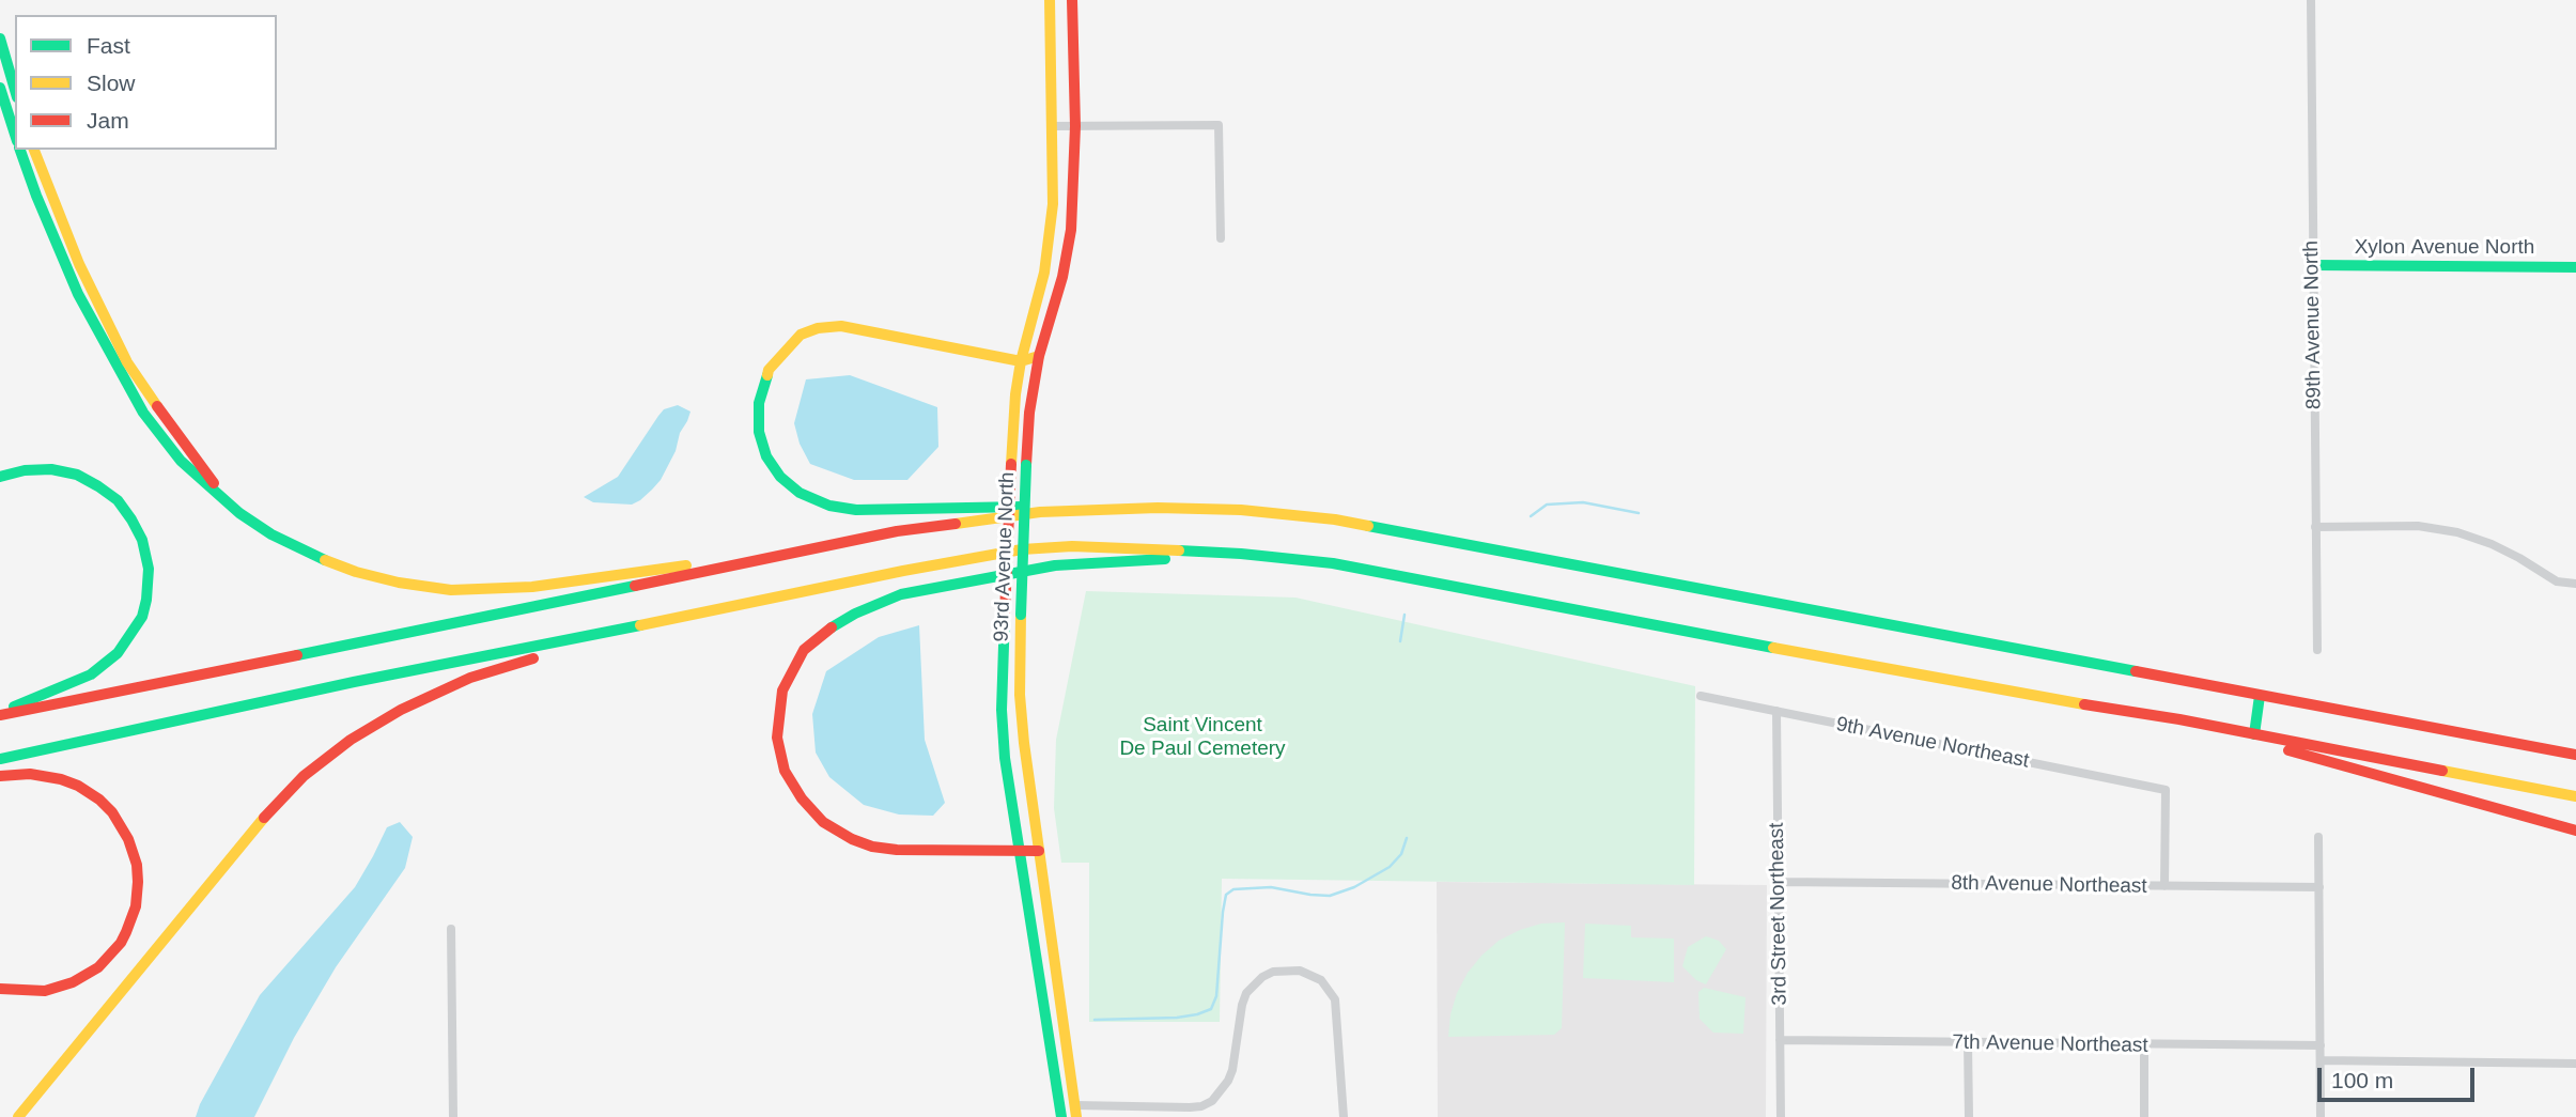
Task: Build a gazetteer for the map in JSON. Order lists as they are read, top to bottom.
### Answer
{
  "streets": {
    "main road": ["Xylon Avenue North", "93rd Avenue North"],
    "street": [
      "89th Avenue North",
      "9th Avenue Northeast",
      "8th Avenue Northeast",
      "3rd Street Northeast",
      "7th Avenue Northeast"
    ]
  },
  "crossings": [
    ["Xylon Avenue North", "89th Avenue North"],
    ["9th Avenue Northeast", "8th Avenue Northeast"],
    ["9th Avenue Northeast", "3rd Street Northeast"],
    ["8th Avenue Northeast", "3rd Street Northeast"],
    ["3rd Street Northeast", "7th Avenue Northeast"]
  ],
  "parks": ["Saint Vincent De Paul Cemetery"],
  "legend": ["Fast", "Slow", "Jam"],
  "scale_bar": "100 m"
}
